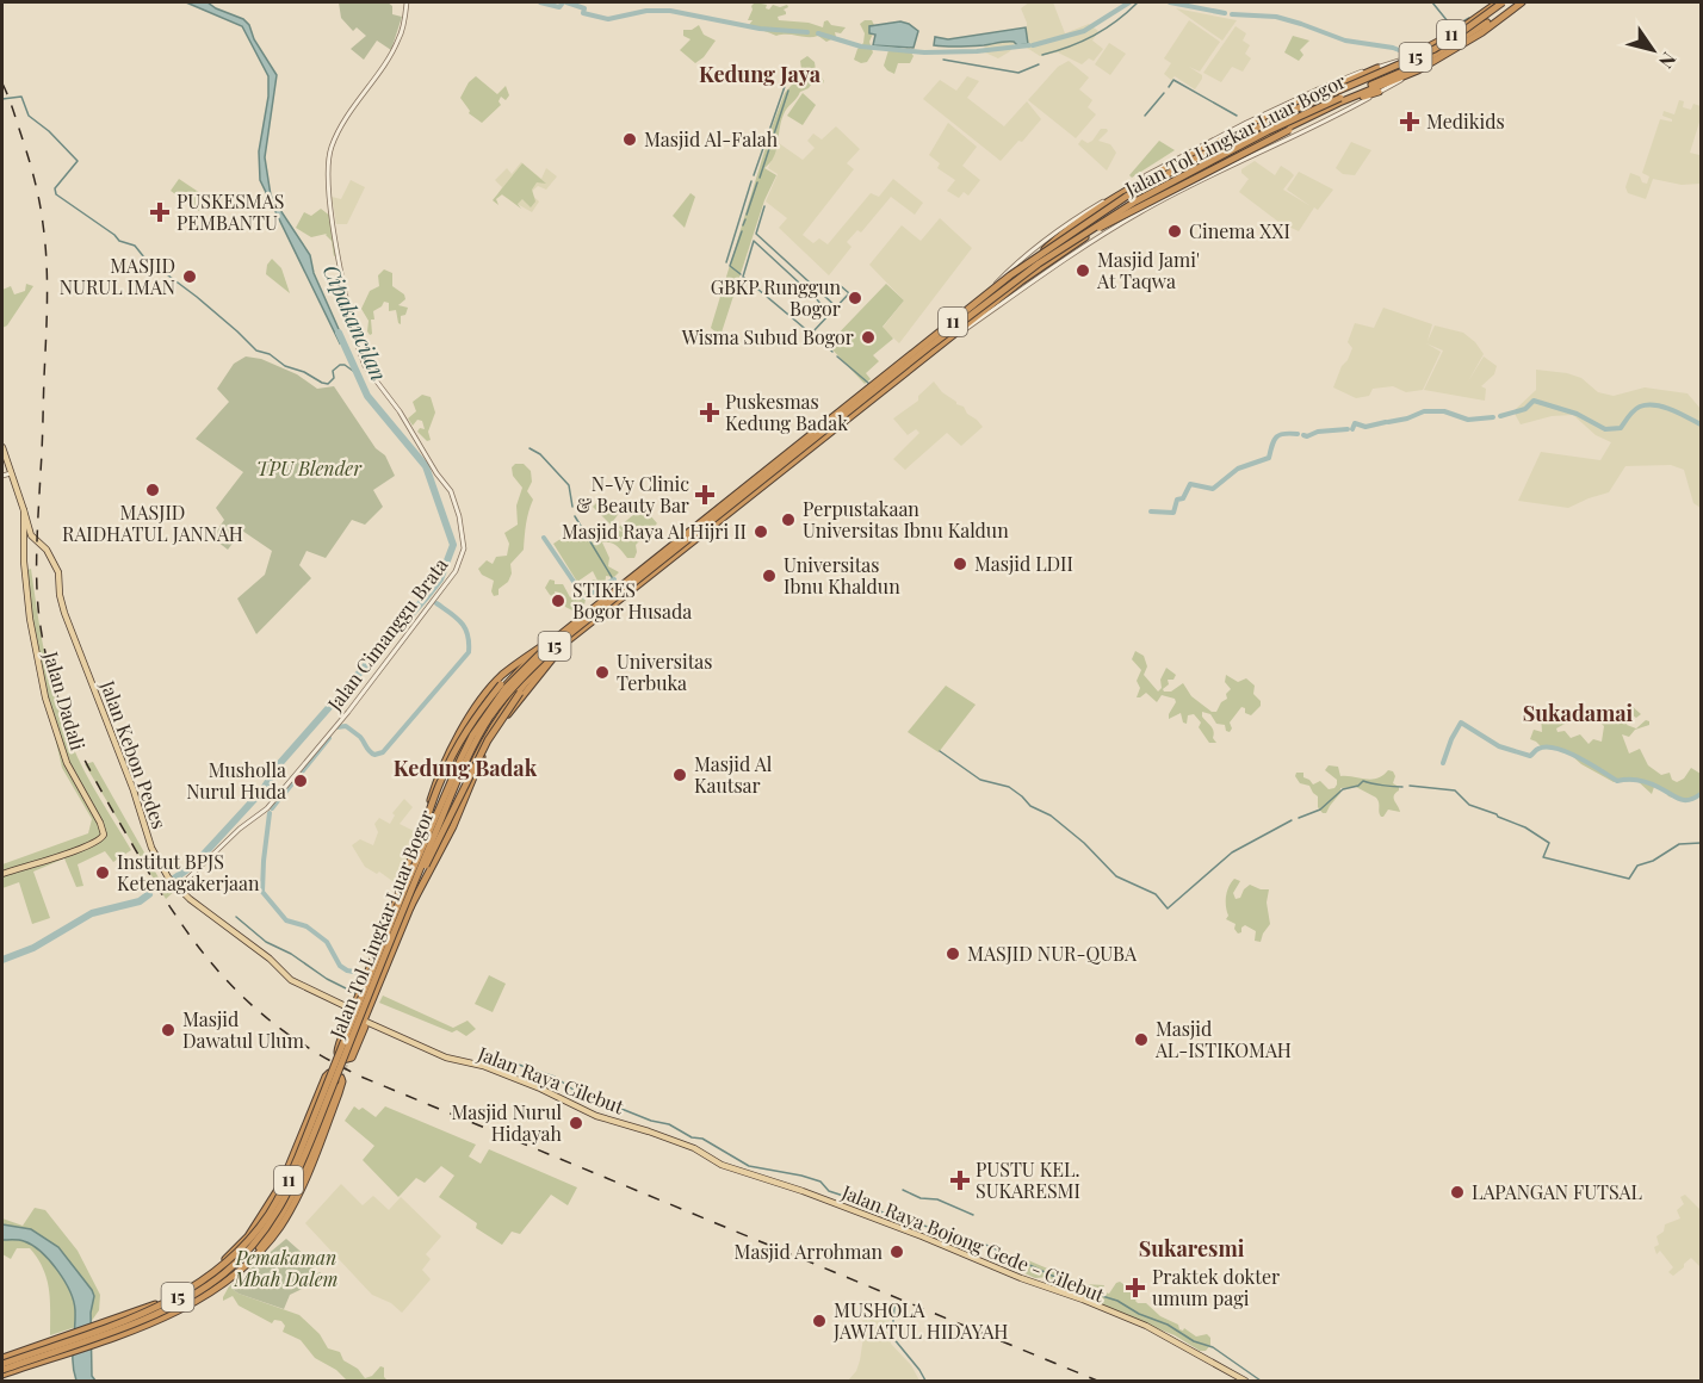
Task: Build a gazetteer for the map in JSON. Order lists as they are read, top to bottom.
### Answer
{
  "streets": {
    "highway": ["11", "15", "Jalan Tol Lingkar Luar Bogor"],
    "main road": [
      "Jalan Dadali",
      "Jalan Kebon Pedes",
      "Jalan Raya Cilebut",
      "Jalan Raya Bojong Gede - Cilebut"
    ],
    "street": ["Jalan Cimanggu Brata"]
  },
  "crossings": [
    ["11", "Jalan Tol Lingkar Luar Bogor"],
    ["11", "Jalan Kebon Pedes"],
    ["11", "Jalan Raya Cilebut"],
    ["Jalan Cimanggu Brata", "Jalan Kebon Pedes"],
    ["Jalan Dadali", "Jalan Kebon Pedes"],
    ["Jalan Raya Cilebut", "Jalan Raya Bojong Gede - Cilebut"]
  ],
  "districts": [
    "Kedung Jaya",
    "Sukadamai",
    "Kedung Badak",
    "Sukaresmi"
  ],
  "water": ["Cipakancilan"],
  "parks": ["TPU Blender", "Pemakaman Mbah Dalem"],
  "places": {
    "health": [
      "Medikids",
      "PUSKESMAS PEMBANTU",
      "Puskesmas Kedung Badak",
      "N-Vy Clinic & Beauty Bar",
      "PUSTU KEL. SUKARESMI",
      "Praktek dokter umum pagi"
    ],
    "other": [
      "Masjid Al-Falah",
      "Cinema XXI",
      "Masjid Jami' At Taqwa",
      "MASJID NURUL IMAN",
      "GBKP Runggun Bogor",
      "Wisma Subud Bogor",
      "MASJID RAIDHATUL JANNAH",
      "Perpustakaan Universitas Ibnu Kaldun",
      "Masjid Raya Al Hijri II",
      "Masjid LDII",
      "Universitas Ibnu Khaldun",
      "STIKES Bogor Husada",
      "Universitas Terbuka",
      "Masjid Al Kautsar",
      "Musholla Nurul Huda",
      "Institut BPJS Ketenagakerjaan",
      "MASJID NUR-QUBA",
      "Masjid Dawatul Ulum",
      "Masjid AL-ISTIKOMAH",
      "Masjid Nurul Hidayah",
      "LAPANGAN FUTSAL",
      "Masjid Arrohman",
      "MUSHOLA JAWIATUL HIDAYAH"
    ]
  },
  "north": "bottom right"
}
